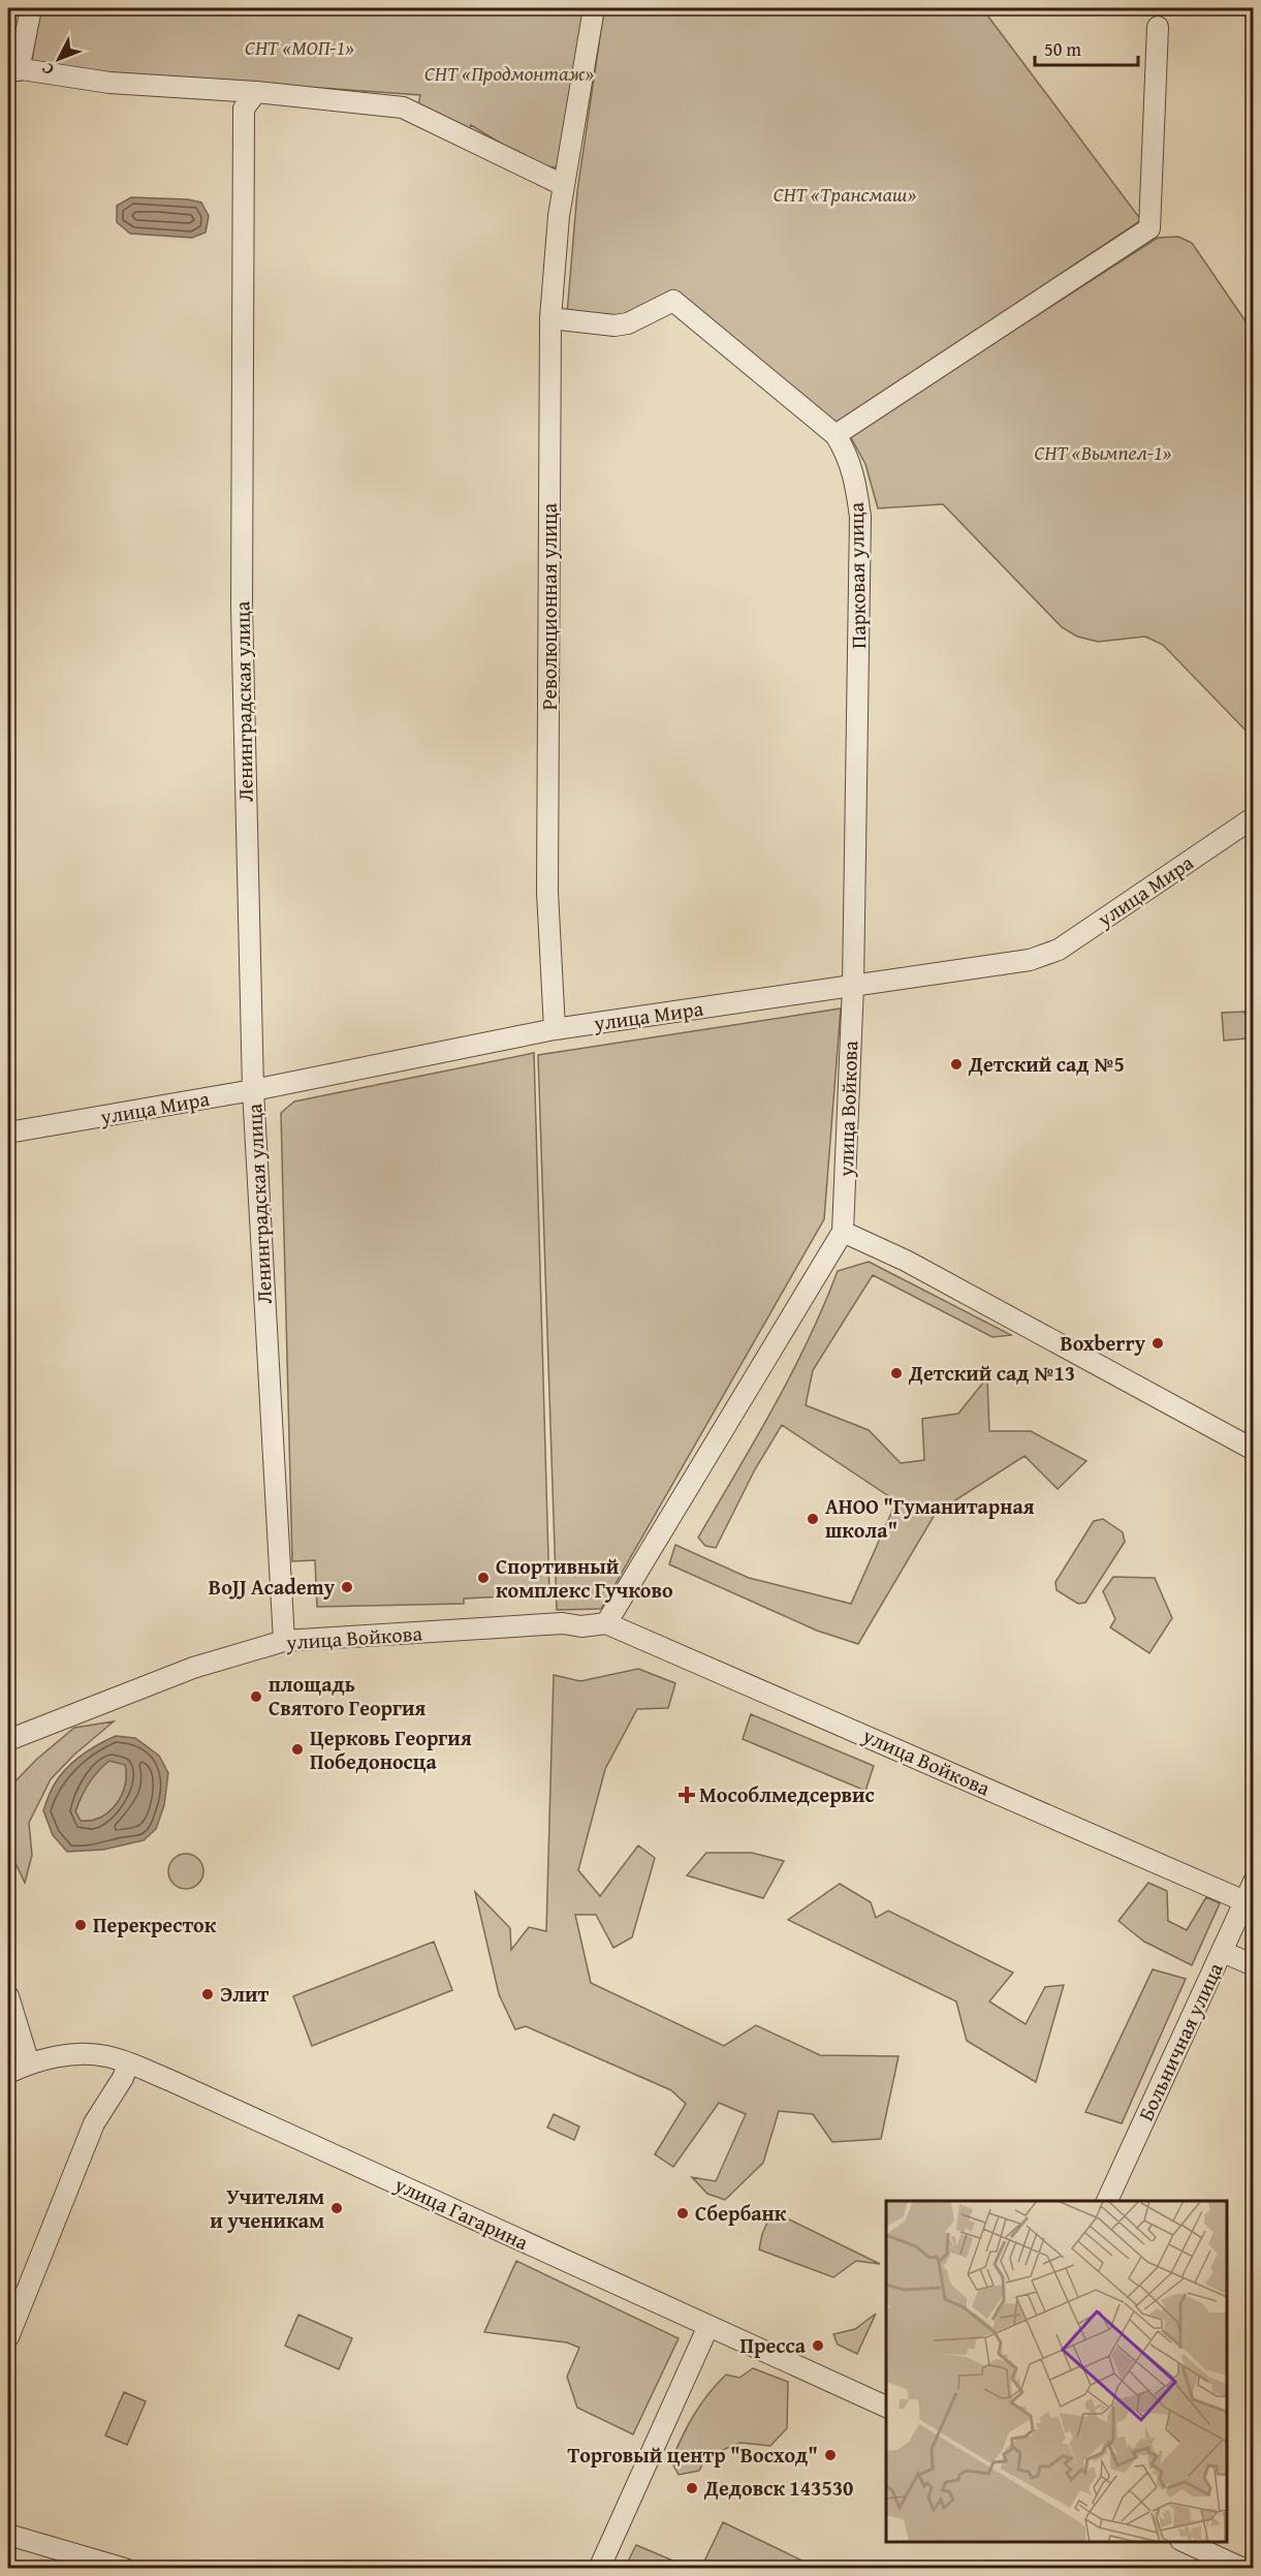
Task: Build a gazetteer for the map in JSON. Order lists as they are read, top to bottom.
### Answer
{
  "streets": {
    "street": [
      "Парковая улица",
      "Революционная улица",
      "Ленинградская улица",
      "улица Мира",
      "улица Войкова",
      "Больничная улица",
      "улица Гагарина"
    ]
  },
  "crossings": [
    ["Парковая улица", "Революционная улица"],
    ["Парковая улица", "улица Мира"],
    ["Парковая улица", "улица Войкова"],
    ["Революционная улица", "улица Мира"],
    ["Ленинградская улица", "улица Мира"],
    ["Ленинградская улица", "улица Войкова"],
    ["улица Мира", "улица Войкова"],
    ["улица Войкова", "Больничная улица"]
  ],
  "parks": [
    "СНТ «МОП-1»",
    "СНТ «Продмонтаж»",
    "СНТ «Трансмаш»",
    "СНТ «Вымпел-1»"
  ],
  "places": {
    "other": [
      "Детский сад №5",
      "Boxberry",
      "Детский сад №13",
      "АНОО \"Гуманитарная школа\"",
      "Спортивный комплекс Гучково",
      "BoJJ Academy",
      "площадь Святого Георгия",
      "Церковь Георгия Победоносца",
      "Перекресток",
      "Элит",
      "Учителям и ученикам",
      "Сбербанк",
      "Пресса",
      "Торговый центр \"Восход\"",
      "Дедовск 143530"
    ],
    "health": ["Мособлмедсервис"]
  },
  "scale_bar": "50 m",
  "north": "bottom left"
}
